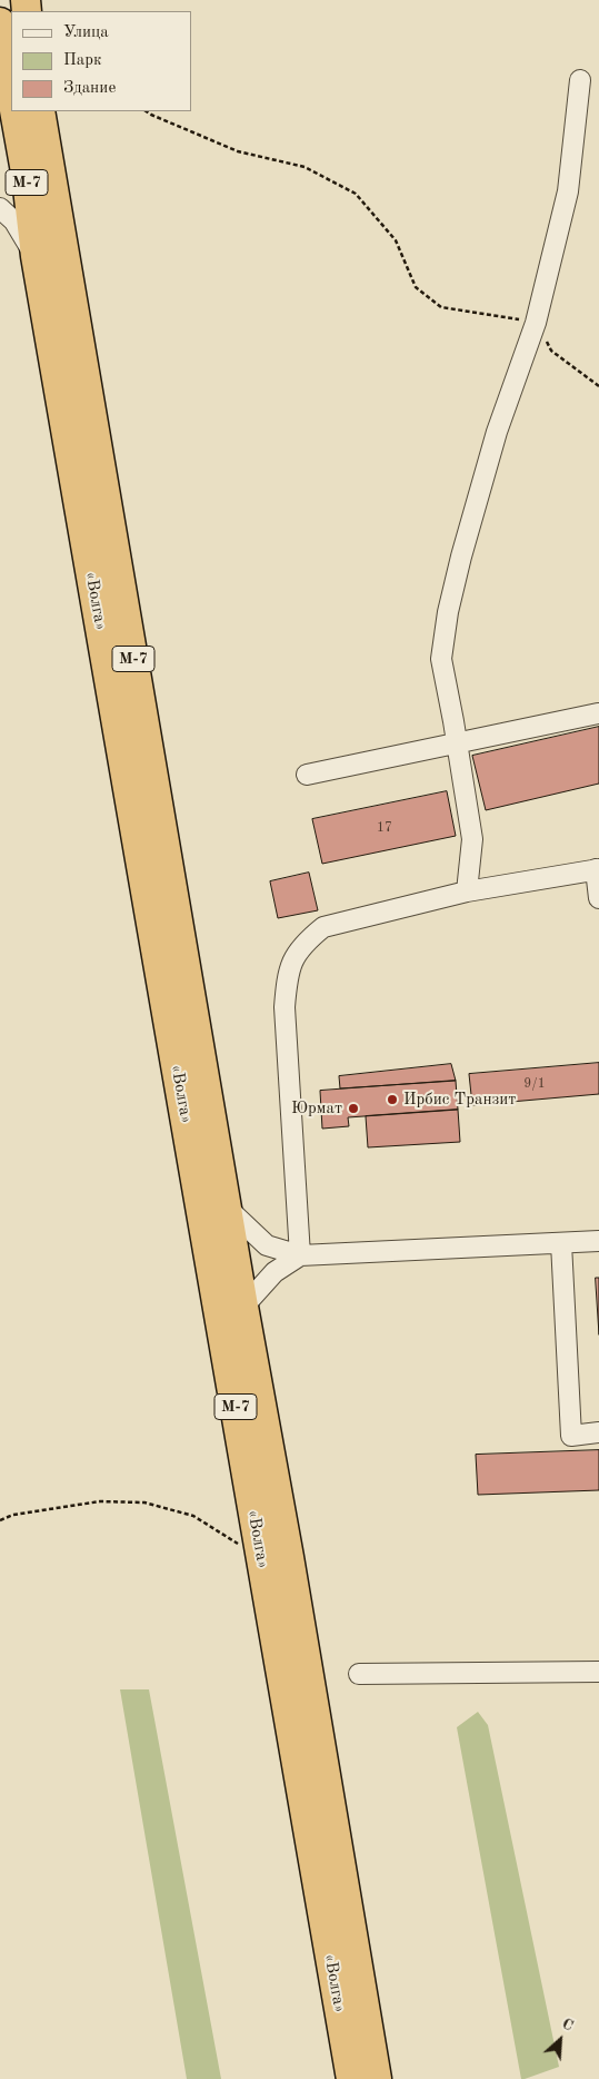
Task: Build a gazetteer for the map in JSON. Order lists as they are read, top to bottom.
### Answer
{
  "streets": {
    "highway": ["М-7", "«Волга»"]
  },
  "places": ["Ирбис Транзит", "Юрмат"],
  "house_numbers": ["17", "9/1"],
  "legend": ["Улица", "Парк", "Здание"],
  "north": "top right"
}
